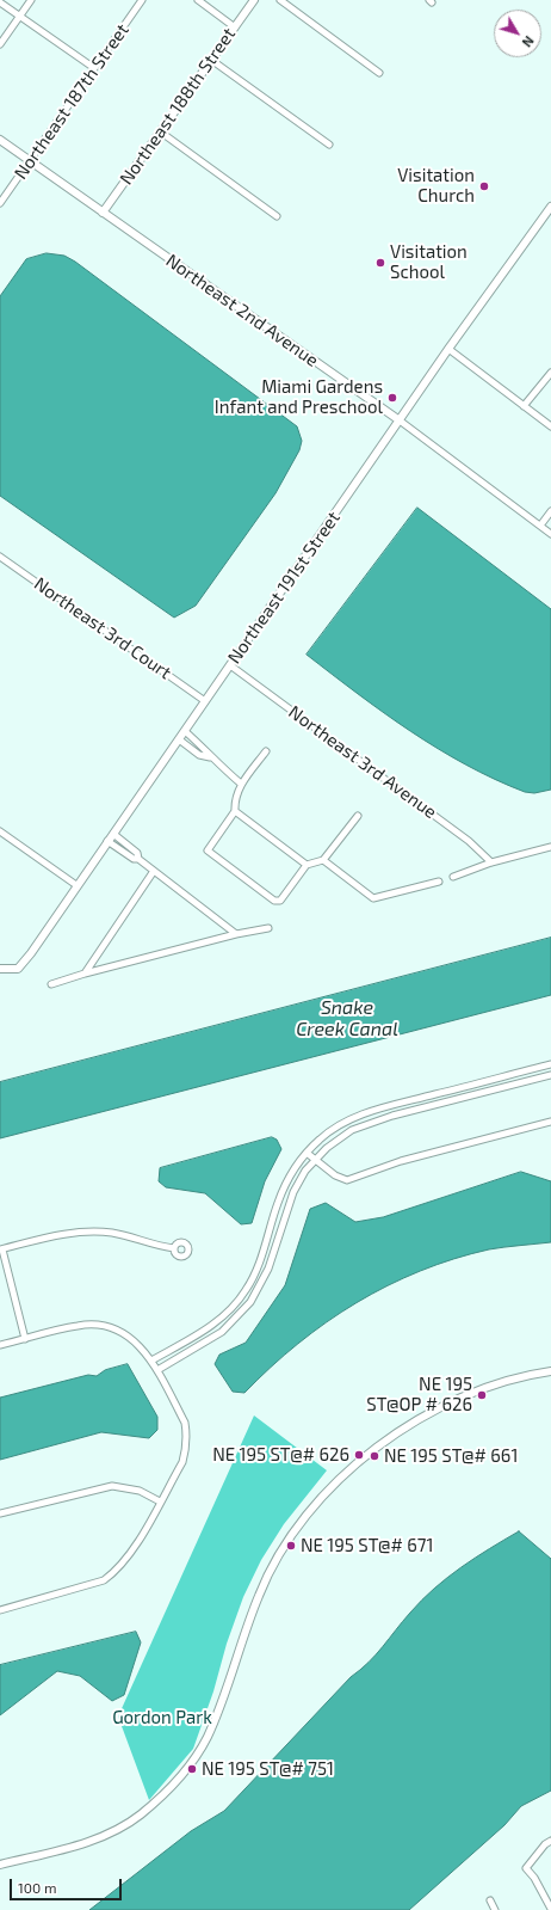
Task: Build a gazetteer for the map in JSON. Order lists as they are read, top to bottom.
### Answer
{
  "streets": {
    "street": [
      "Northeast 187th Street",
      "Northeast 188th Street",
      "Northeast 2nd Avenue",
      "Northeast 191st Street",
      "Northeast 3rd Court",
      "Northeast 3rd Avenue"
    ]
  },
  "crossings": [
    ["Northeast 187th Street", "Northeast 2nd Avenue"],
    ["Northeast 188th Street", "Northeast 2nd Avenue"],
    ["Northeast 2nd Avenue", "Northeast 191st Street"],
    ["Northeast 191st Street", "Northeast 3rd Court"],
    ["Northeast 191st Street", "Northeast 3rd Avenue"]
  ],
  "water": ["Snake Creek Canal"],
  "parks": ["Gordon Park"],
  "places": [
    "Visitation Church",
    "Visitation School",
    "Miami Gardens Infant and Preschool",
    "NE 195 ST@OP # 626",
    "NE 195 ST@# 626",
    "NE 195 ST@# 661",
    "NE 195 ST@# 671",
    "NE 195 ST@# 751"
  ],
  "scale_bar": "100 m",
  "north": "bottom right"
}
